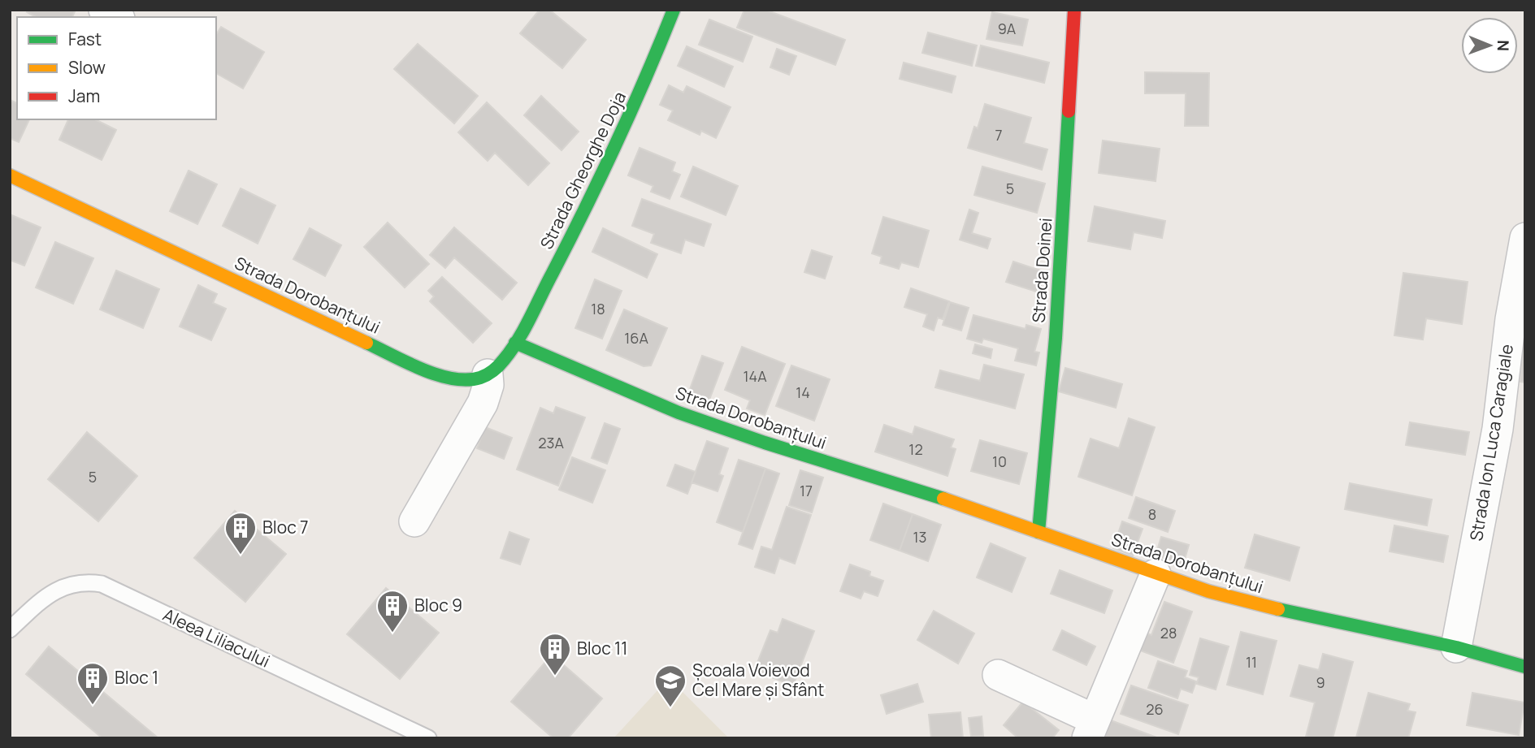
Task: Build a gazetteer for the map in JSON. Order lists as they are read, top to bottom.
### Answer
{
  "streets": {
    "street": [
      "Strada Gheorghe Doja",
      "Strada Doinei",
      "Strada Dorobanțului",
      "Strada Ion Luca Caragiale"
    ],
    "lane": ["Aleea Liliacului"]
  },
  "crossings": [
    ["Strada Gheorghe Doja", "Strada Dorobanțului"],
    ["Strada Doinei", "Strada Dorobanțului"],
    ["Strada Dorobanțului", "Strada Ion Luca Caragiale"]
  ],
  "places": {
    "building": [
      "Bloc 7",
      "Bloc 9",
      "Bloc 11",
      "Bloc 1"
    ],
    "school or university": ["Școala Voievod Cel Mare și Sfânt"]
  },
  "house_numbers": [
    "9A",
    "7",
    "5",
    "18",
    "16A",
    "14A",
    "14",
    "23A",
    "12",
    "10",
    "5",
    "17",
    "8",
    "13",
    "28",
    "11",
    "9",
    "26"
  ],
  "legend": ["Fast", "Slow", "Jam"],
  "north": "right"
}
